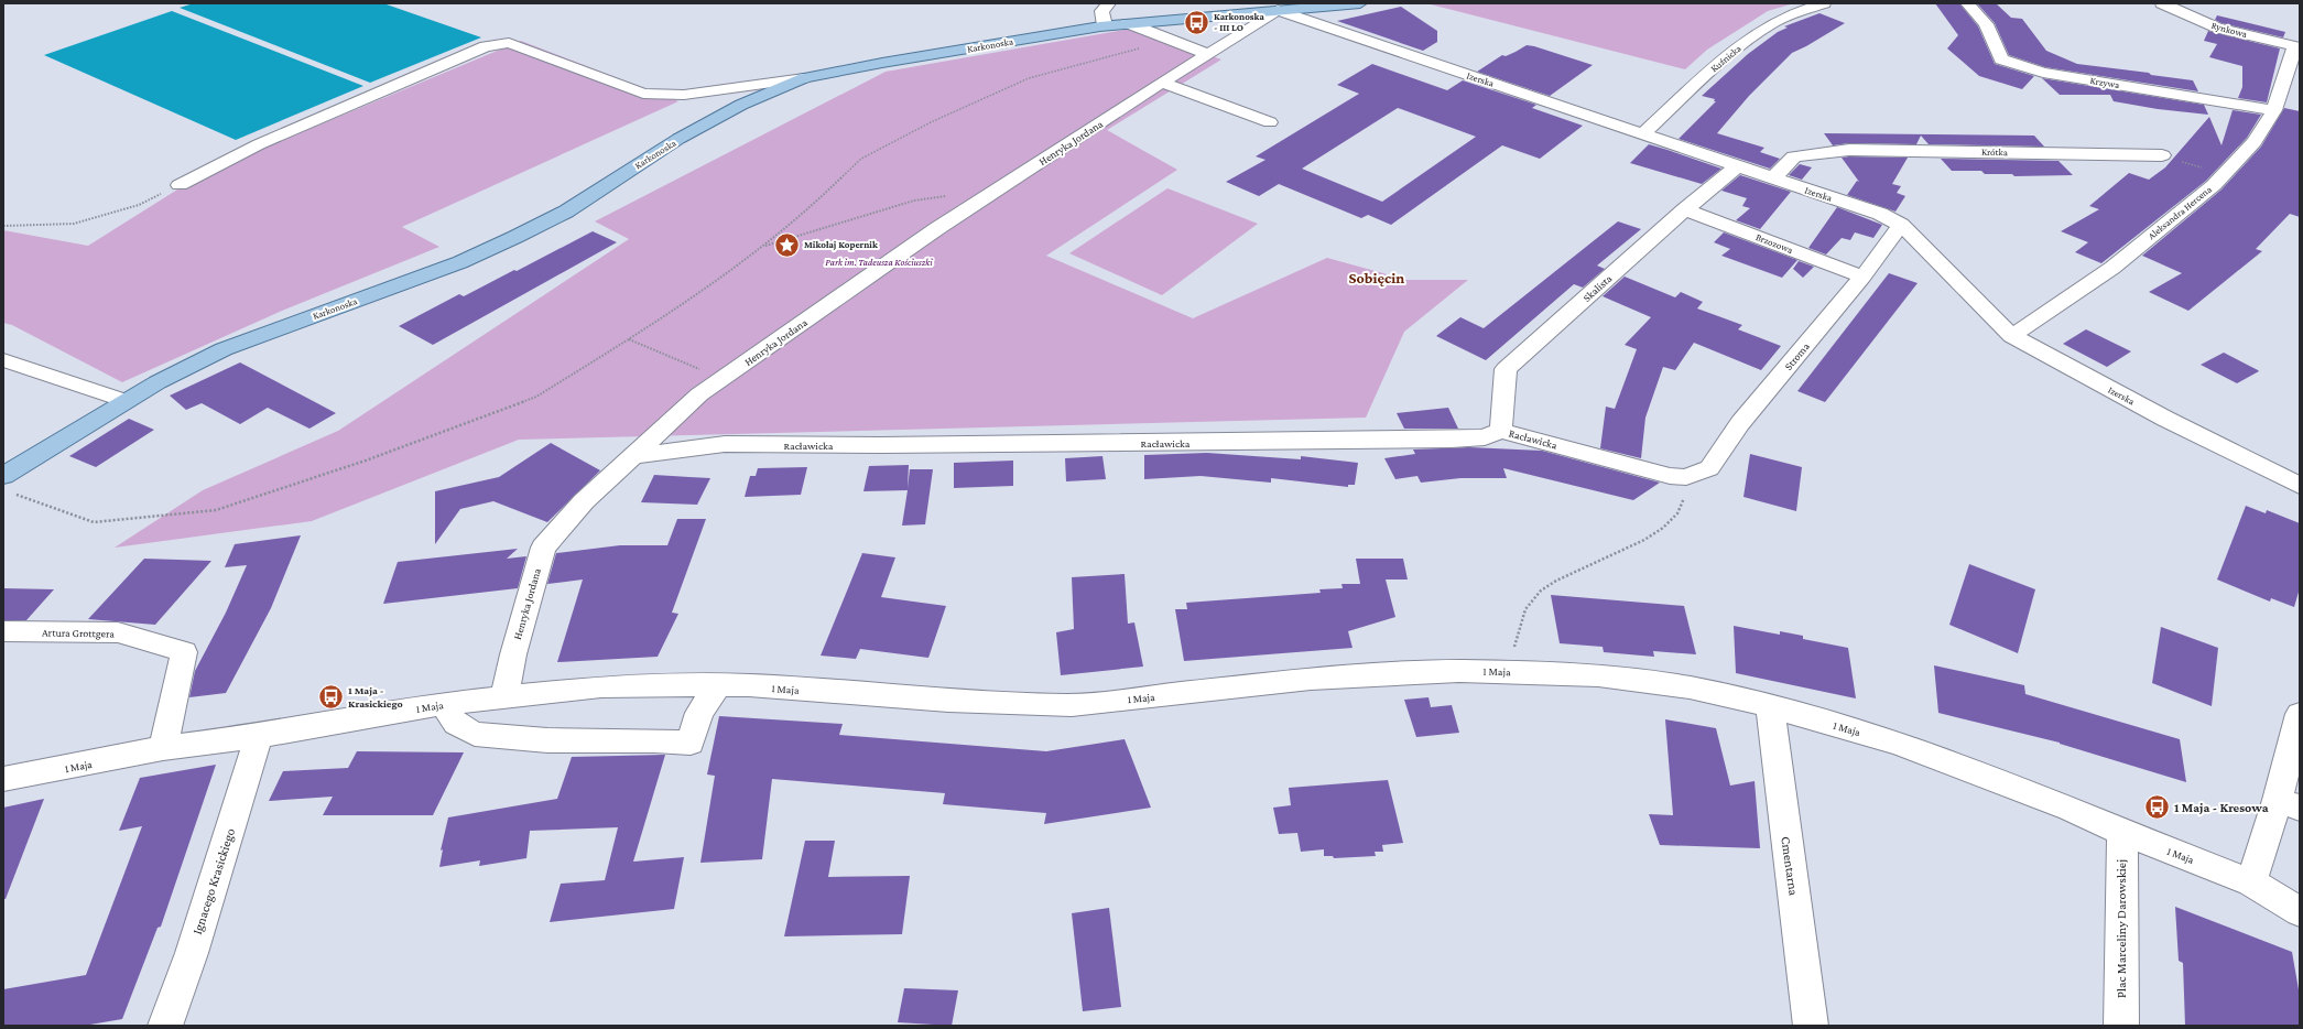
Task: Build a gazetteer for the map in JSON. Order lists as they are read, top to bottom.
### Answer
{
  "streets": {
    "main road": ["Karkonoska"],
    "street": [
      "Rynkowa",
      "Kuźnicka",
      "Izerska",
      "Krzywa",
      "Henryka Jordana",
      "Krótka",
      "Aleksandra Hercena",
      "Brzozowa",
      "Skalista",
      "Stroma",
      "Racławicka",
      "Artura Grottgera",
      "1 Maja",
      "Cmentarna",
      "Ignacego Krasickiego",
      "Plac Marceliny Darowskiej"
    ]
  },
  "crossings": [
    ["Rynkowa", "Aleksandra Hercena"],
    ["Karkonoska", "Izerska"],
    ["Karkonoska", "Henryka Jordana"],
    ["Kuźnicka", "Izerska"],
    ["Izerska", "Henryka Jordana"],
    ["Izerska", "Krótka"],
    ["Izerska", "Aleksandra Hercena"],
    ["Izerska", "Skalista"],
    ["Izerska", "Stroma"],
    ["Krzywa", "Aleksandra Hercena"],
    ["Henryka Jordana", "Racławicka"],
    ["Henryka Jordana", "1 Maja"],
    ["Brzozowa", "Skalista"],
    ["Brzozowa", "Stroma"],
    ["Skalista", "Racławicka"],
    ["Stroma", "Racławicka"],
    ["Artura Grottgera", "1 Maja"],
    ["1 Maja", "Cmentarna"],
    ["1 Maja", "Ignacego Krasickiego"],
    ["1 Maja", "Plac Marceliny Darowskiej"]
  ],
  "districts": ["Sobięcin"],
  "parks": ["Park im. Tadeusza Kościuszki"],
  "places": {
    "bus stop": ["Karkonoska - III LO", "1 Maja - Krasickiego", "1 Maja - Kresowa"],
    "place": ["Mikołaj Kopernik"]
  }
}
